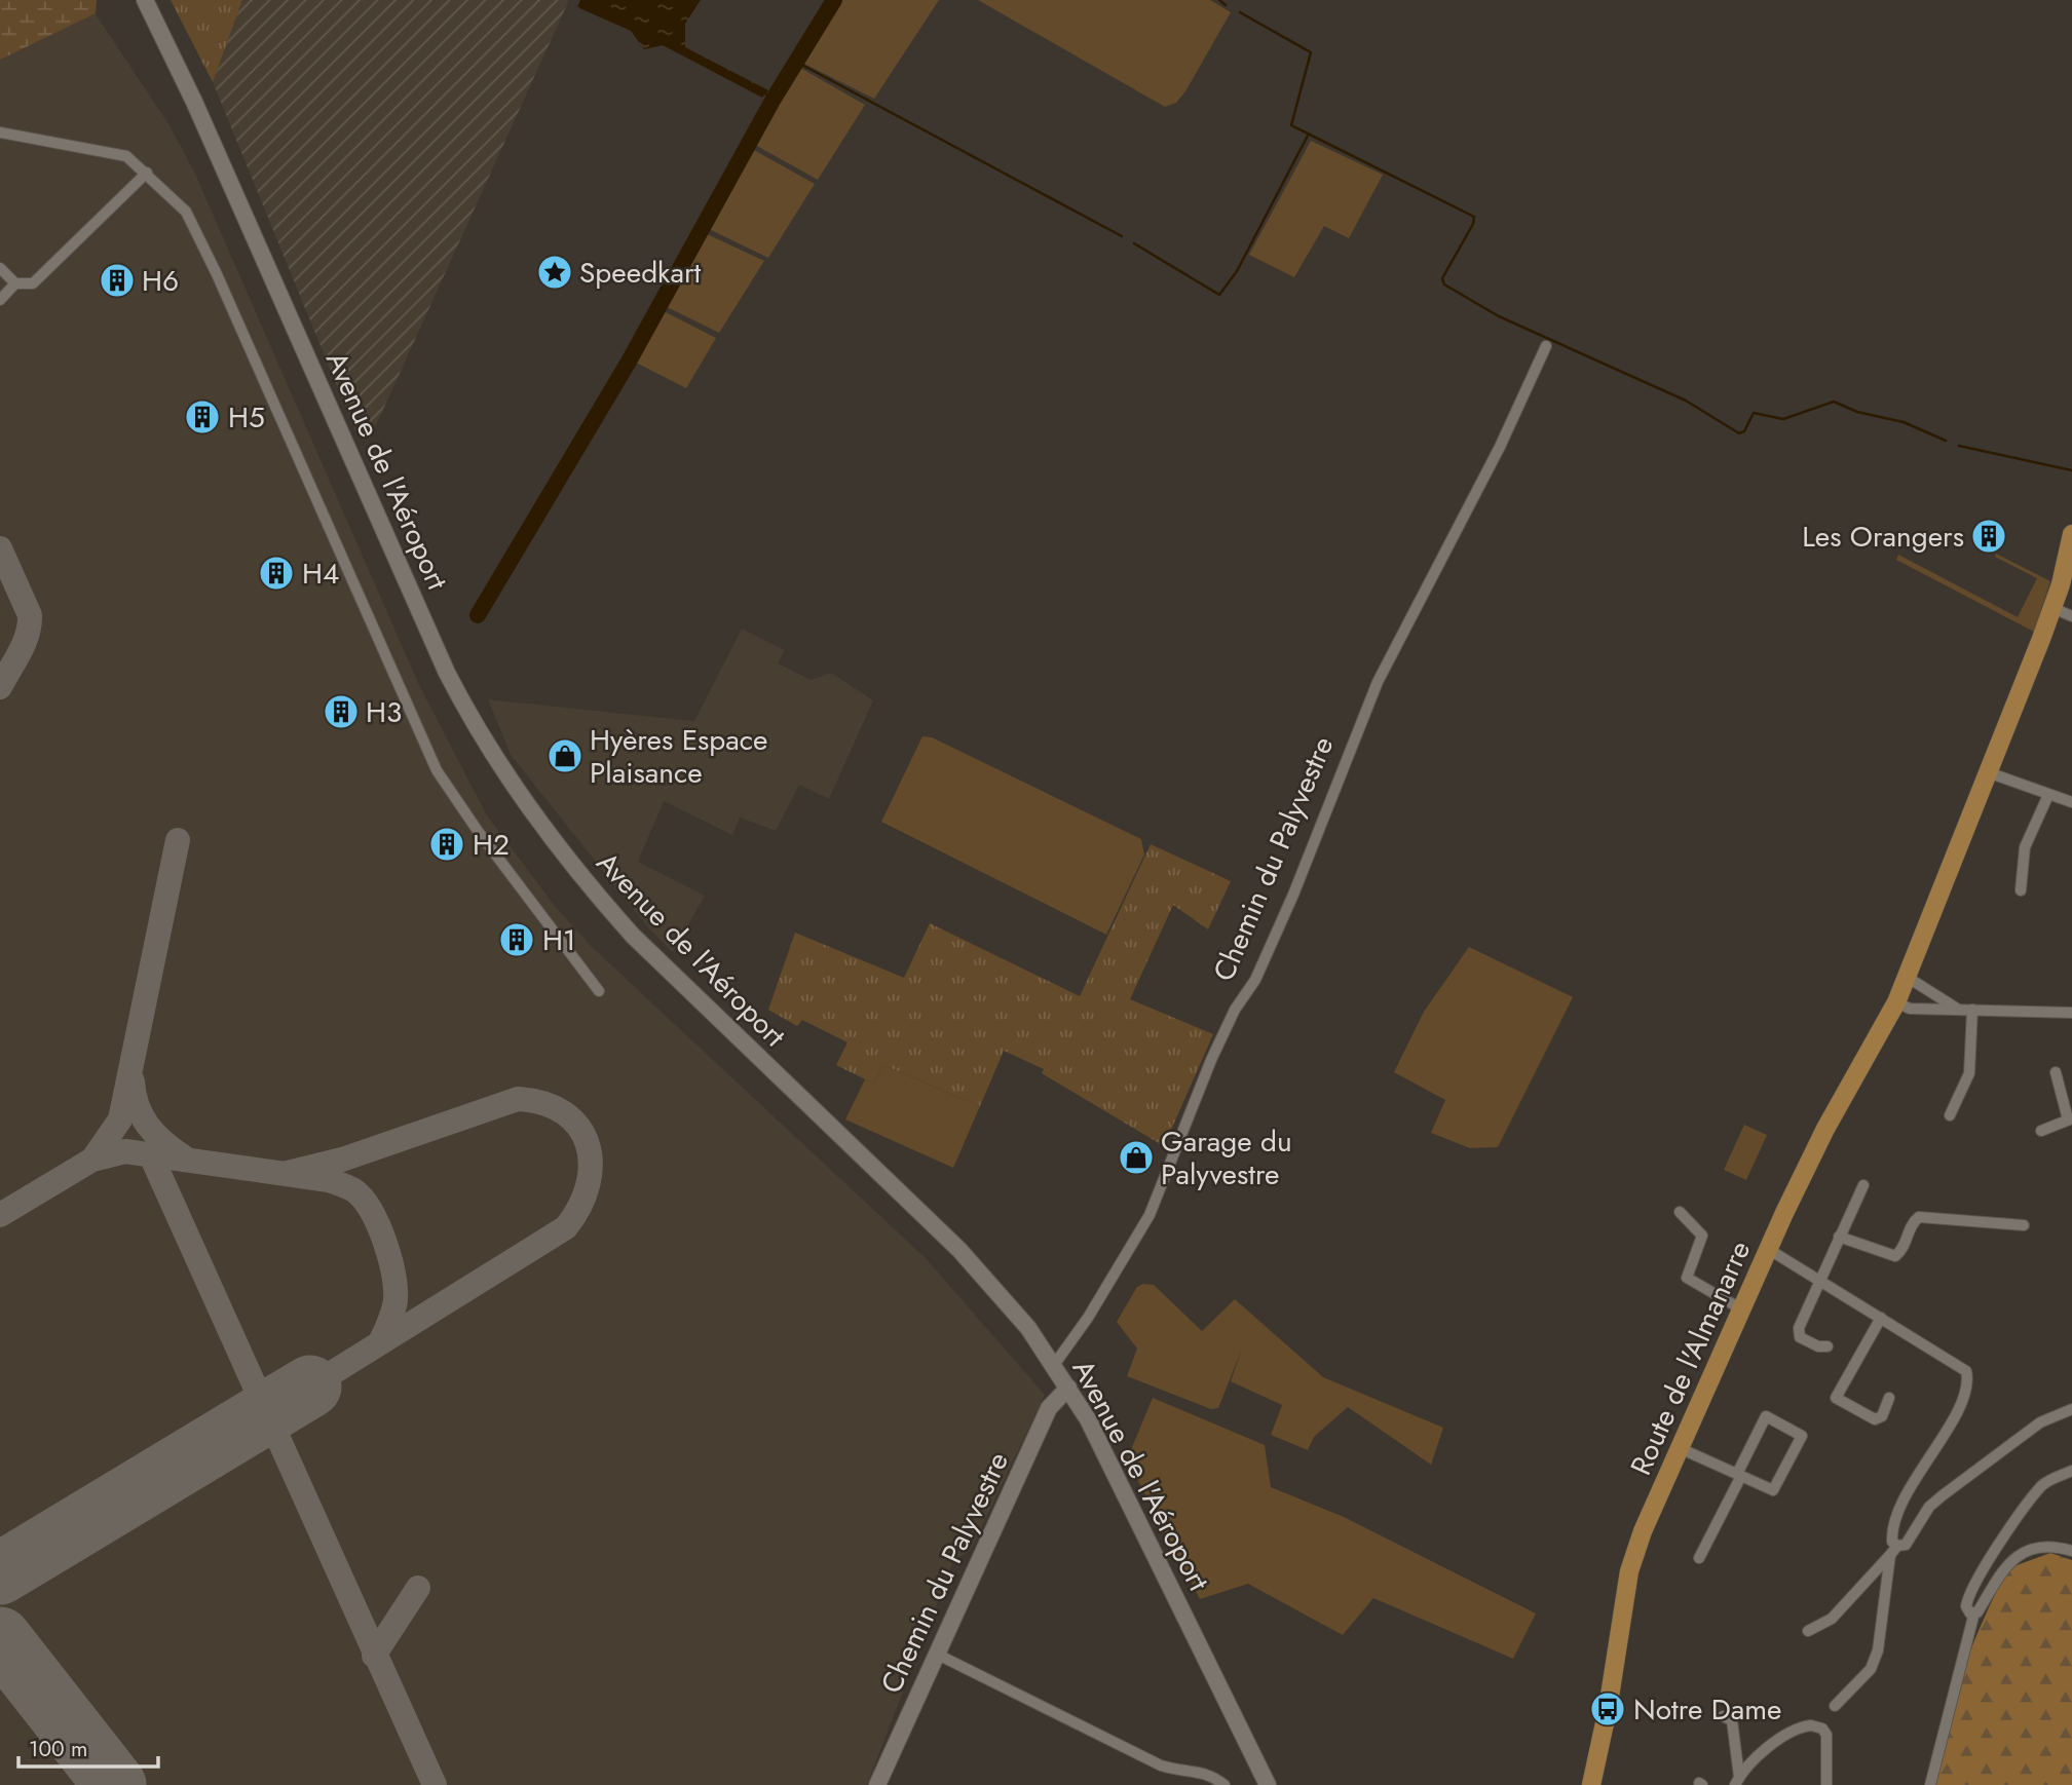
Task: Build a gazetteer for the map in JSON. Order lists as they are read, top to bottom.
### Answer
{
  "streets": {
    "main road": ["Avenue de l'Aéroport", "Chemin du Palyvestre", "Route de l'Almanarre"]
  },
  "crossings": [
    ["Avenue de l'Aéroport", "Chemin du Palyvestre"]
  ],
  "places": {
    "place": ["Speedkart"],
    "building": [
      "H6",
      "H5",
      "Les Orangers",
      "H4",
      "H3",
      "H2",
      "H1"
    ],
    "shop": ["Hyères Espace Plaisance", "Garage du Palyvestre"],
    "bus stop": ["Notre Dame"]
  },
  "scale_bar": "100 m"
}
